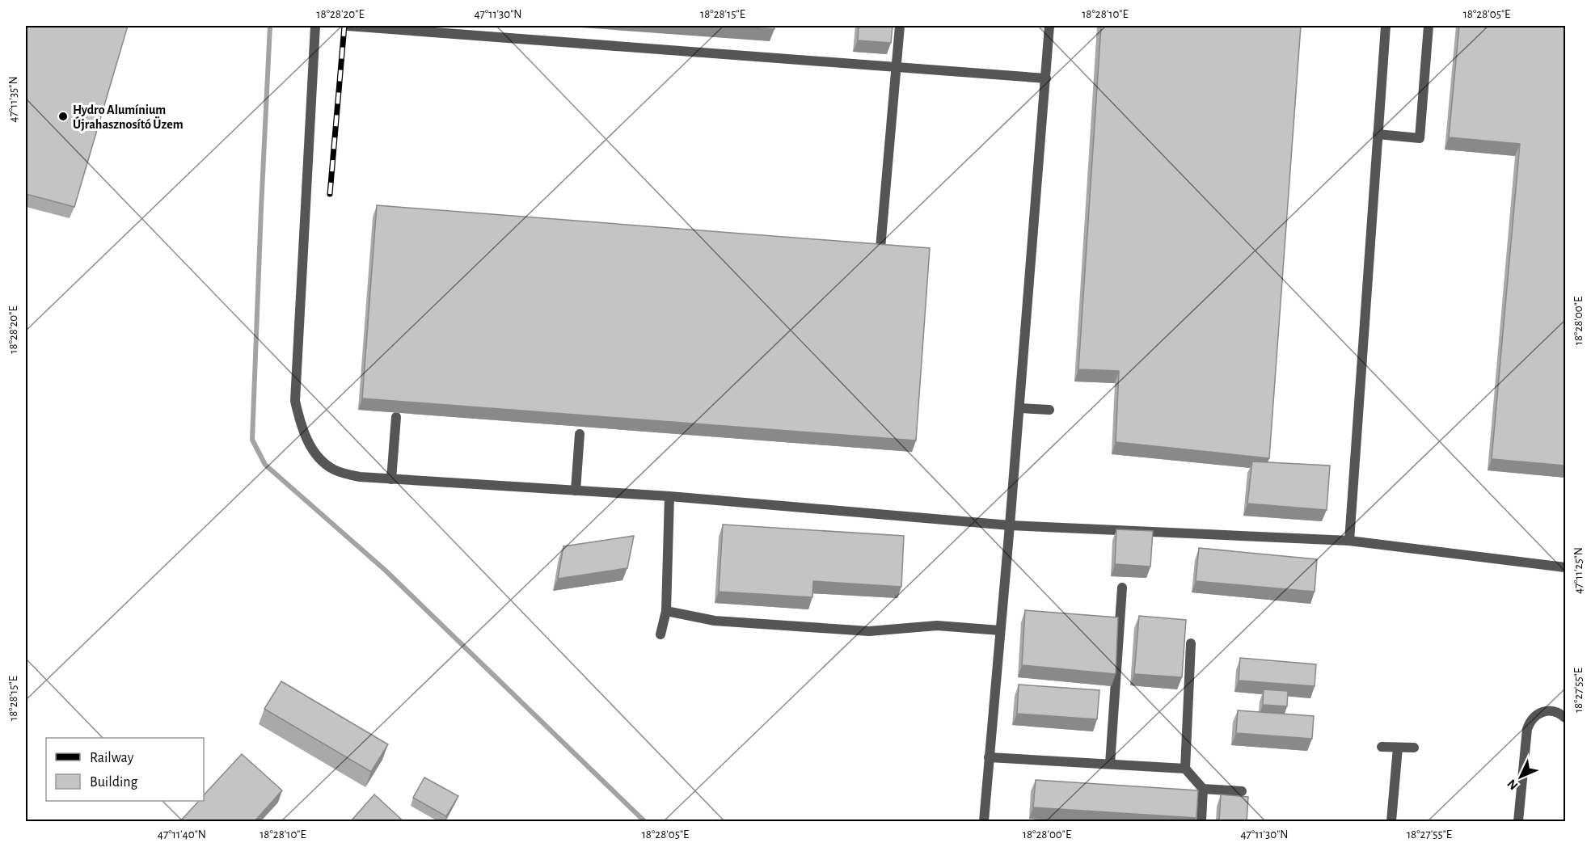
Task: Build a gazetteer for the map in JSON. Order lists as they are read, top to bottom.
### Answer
{
  "places": ["Hydro Alumínium Újrahasznosító Üzem"],
  "legend": ["Railway", "Building"],
  "north": "bottom left",
  "coordinates": [
    "18°28'20\"E",
    "47°11'30\"N",
    "18°28'15\"E",
    "18°28'10\"E",
    "18°28'05\"E",
    "47°11'35\"N",
    "18°28'00\"E",
    "47°11'25\"N",
    "18°27'55\"E",
    "47°11'40\"N"
  ]
}
